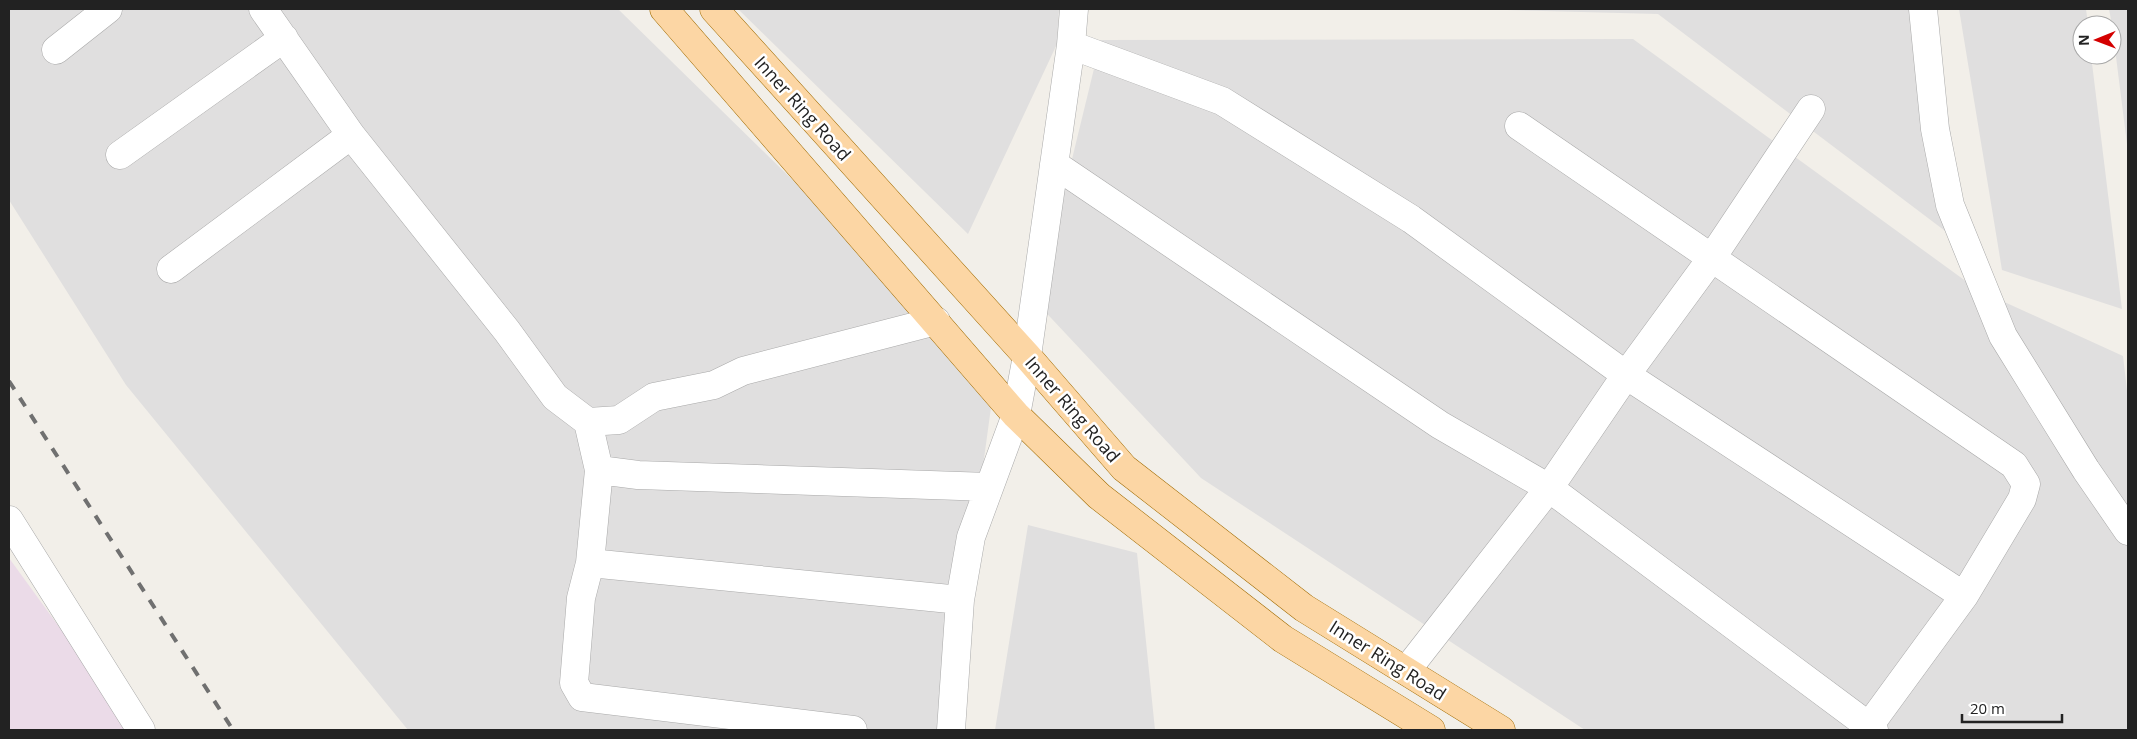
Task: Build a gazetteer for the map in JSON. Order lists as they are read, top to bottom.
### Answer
{
  "streets": {
    "main road": ["Inner Ring Road"]
  },
  "scale_bar": "20 m",
  "north": "left"
}
